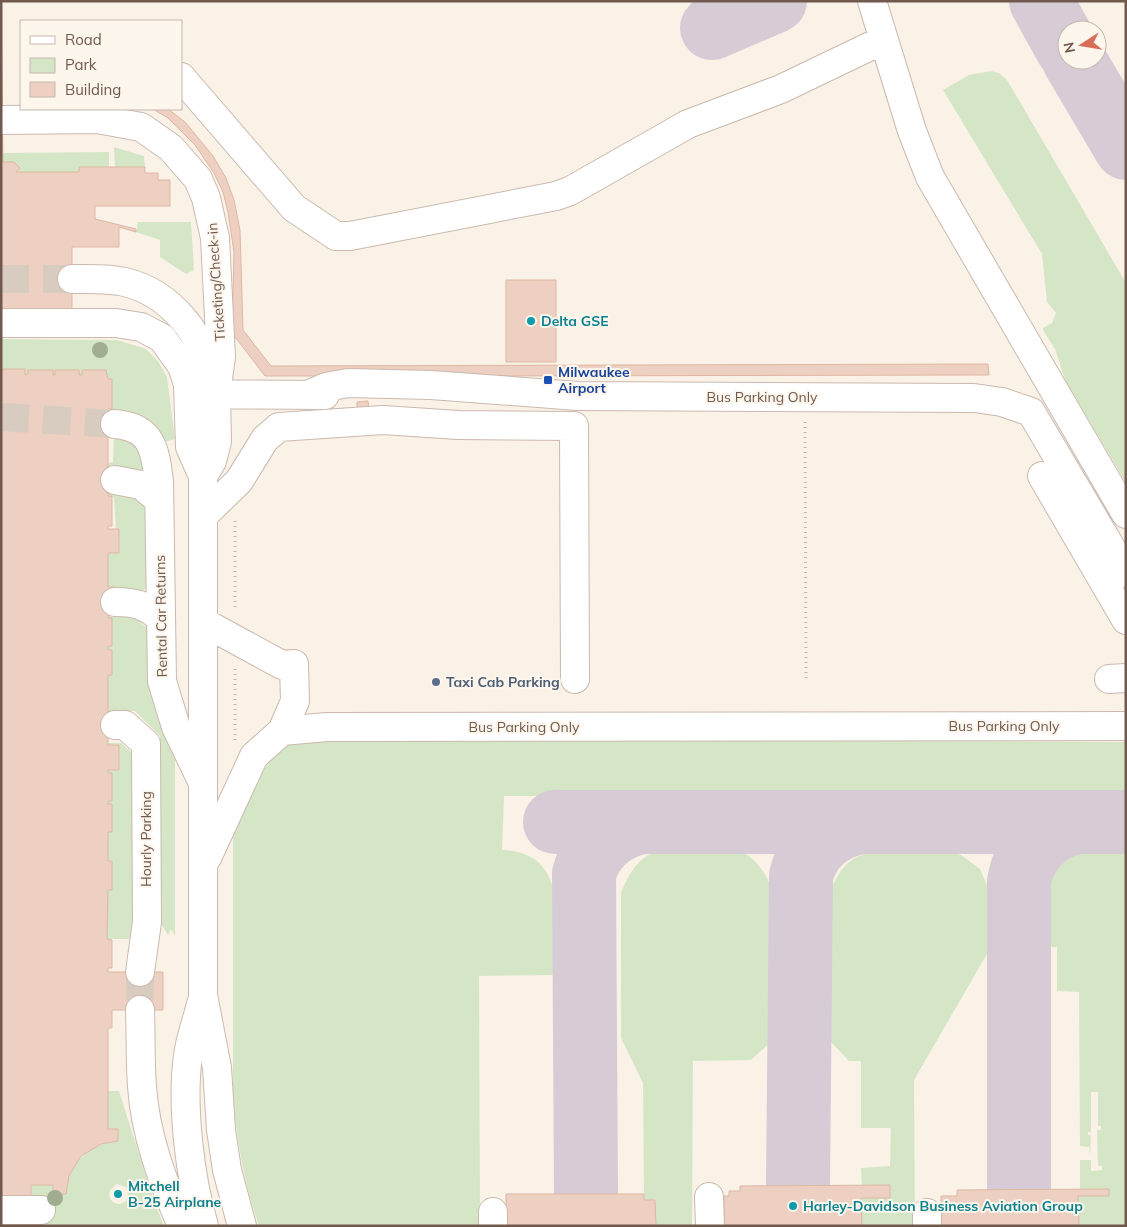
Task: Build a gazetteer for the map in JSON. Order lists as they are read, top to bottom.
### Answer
{
  "streets": {
    "street": [
      "Ticketing/Check-in",
      "Bus Parking Only",
      "Rental Car Returns",
      "Hourly Parking"
    ]
  },
  "places": {
    "other": [
      "Delta GSE",
      "Taxi Cab Parking",
      "Mitchell B-25 Airplane",
      "Harley-Davidson Business Aviation Group"
    ],
    "transit": ["Milwaukee Airport"]
  },
  "legend": ["Road", "Park", "Building"],
  "north": "left"
}
